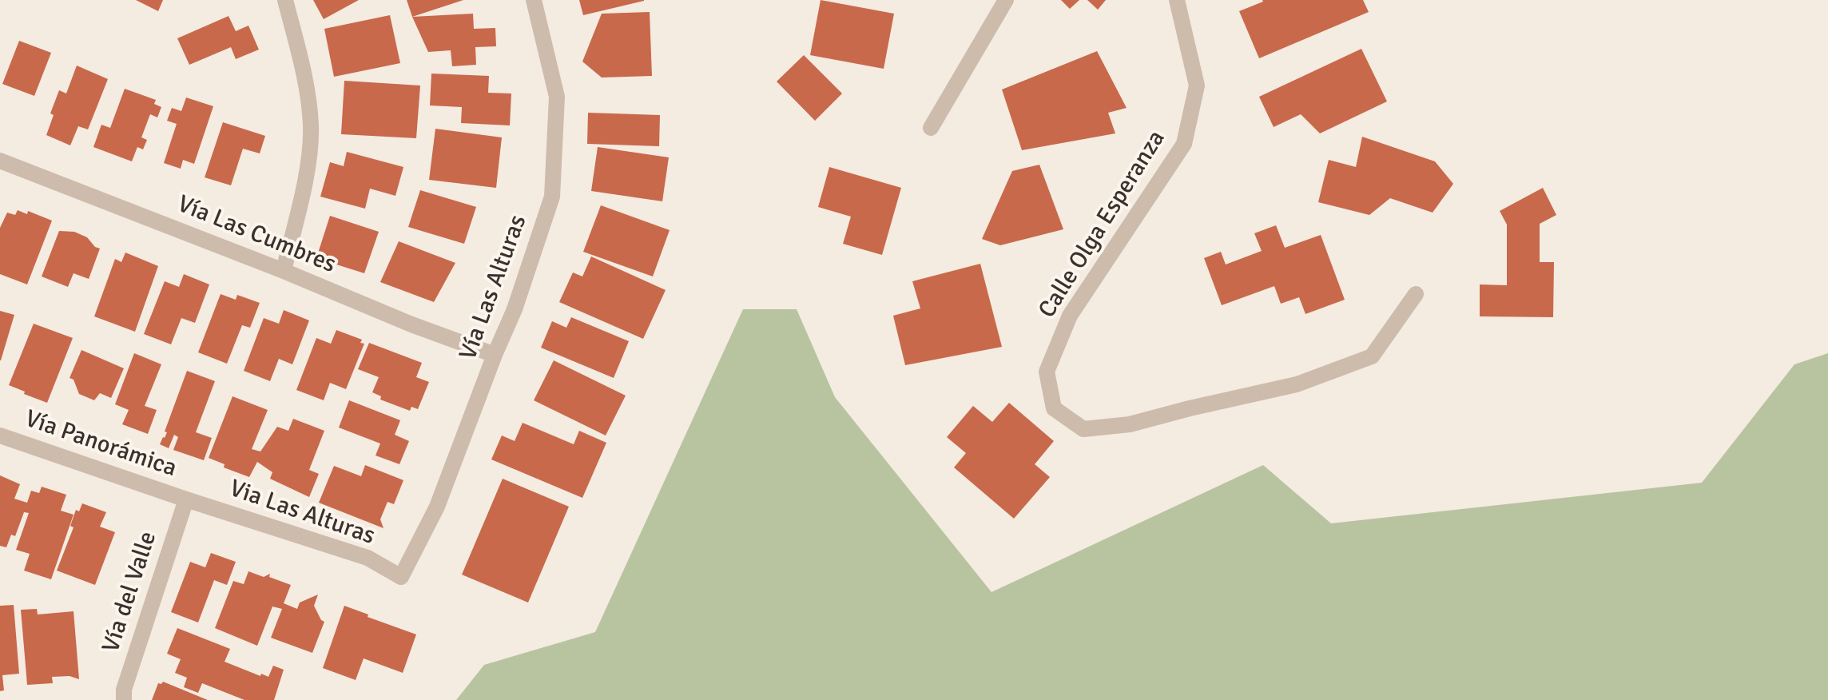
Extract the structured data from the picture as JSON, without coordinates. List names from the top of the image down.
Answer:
{
  "streets": {
    "street": [
      "Calle Olga Esperanza",
      "Vía Las Cumbres",
      "Vía Las Alturas",
      "Vía Panorámica",
      "Via Las Alturas",
      "Vía del Valle"
    ]
  },
  "crossings": [
    ["Vía Las Cumbres", "Vía Las Alturas"],
    ["Vía Las Alturas", "Via Las Alturas"],
    ["Vía Panorámica", "Via Las Alturas"],
    ["Vía Panorámica", "Vía del Valle"],
    ["Via Las Alturas", "Vía del Valle"]
  ]
}
